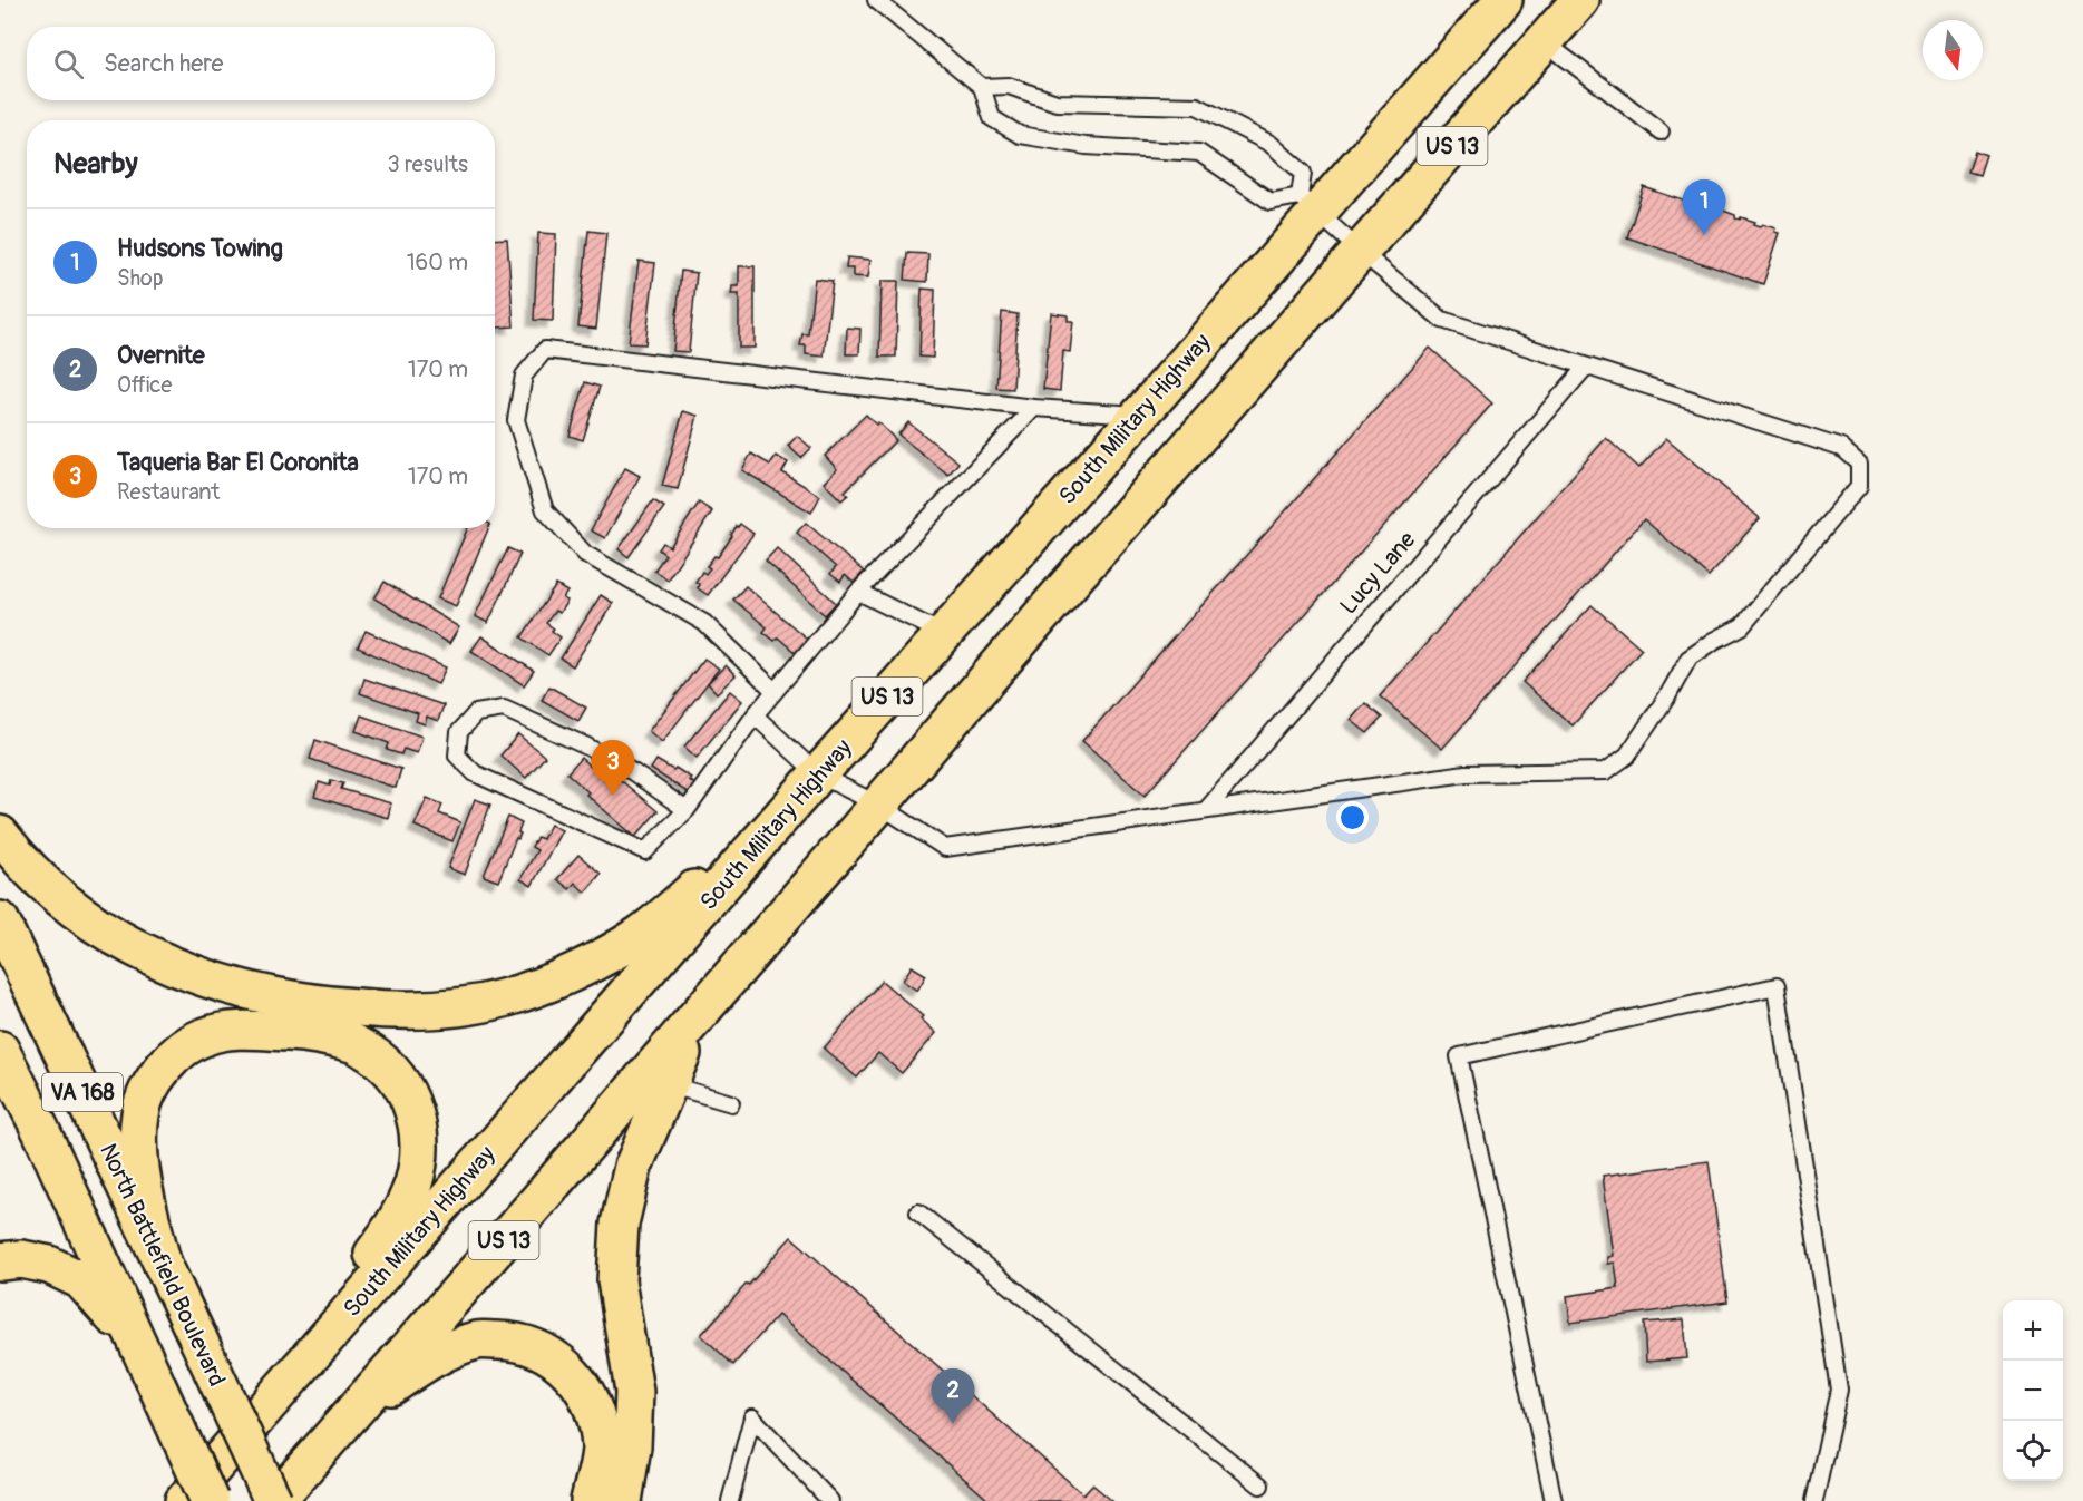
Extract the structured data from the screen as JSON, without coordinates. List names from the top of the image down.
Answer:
{
  "streets": {
    "main road": [
      "US 13",
      "South Military Highway",
      "VA 168",
      "North Battlefield Boulevard"
    ],
    "lane": ["Lucy Lane"]
  },
  "crossings": [
    ["US 13", "North Battlefield Boulevard"]
  ],
  "north": "bottom",
  "page": {
    "search": "Search here",
    "heading": ["Nearby", "3 results"],
    "pins": ["1", "3", "2"],
    "list": [
      {
        "mark": "1",
        "name": "Hudsons Towing",
        "note": "Shop",
        "value": "160 m"
      },
      {
        "mark": "2",
        "name": "Overnite",
        "note": "Office",
        "value": "170 m"
      },
      {
        "mark": "3",
        "name": "Taqueria Bar El Coronita",
        "note": "Restaurant",
        "value": "170 m"
      }
    ],
    "map_buttons": ["+", "−"]
  }
}
